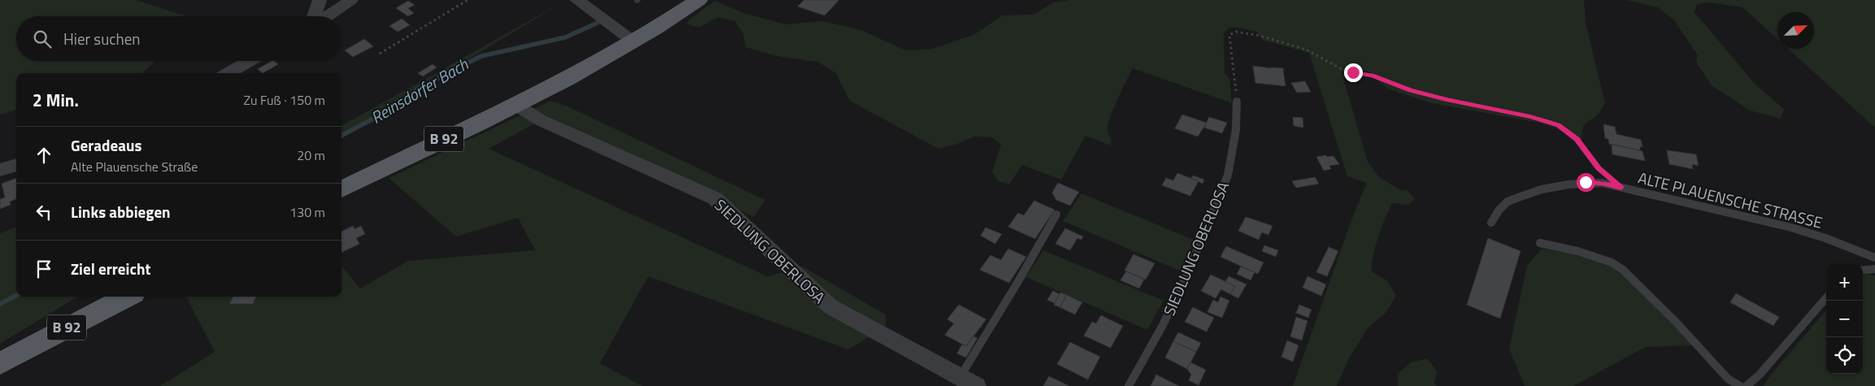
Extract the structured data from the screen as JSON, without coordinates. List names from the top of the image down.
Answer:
{
  "streets": {
    "main road": ["B 92"],
    "street": ["SIEDLUNG OBERLOSA"],
    "lane": ["ALTE PLAUENSCHE STRASSE"]
  },
  "crossings": [
    ["B 92", "SIEDLUNG OBERLOSA"]
  ],
  "water": ["Reinsdorfer Bach"],
  "north": "top right",
  "page": {
    "search": "Hier suchen",
    "heading": ["2 Min.", "Zu Fuß · 150 m"],
    "list": [
      ["Geradeaus", "Alte Plauensche Straße", "20 m"],
      ["Links abbiegen", "130 m"],
      "Ziel erreicht"
    ],
    "map_buttons": ["+", "−"]
  }
}
